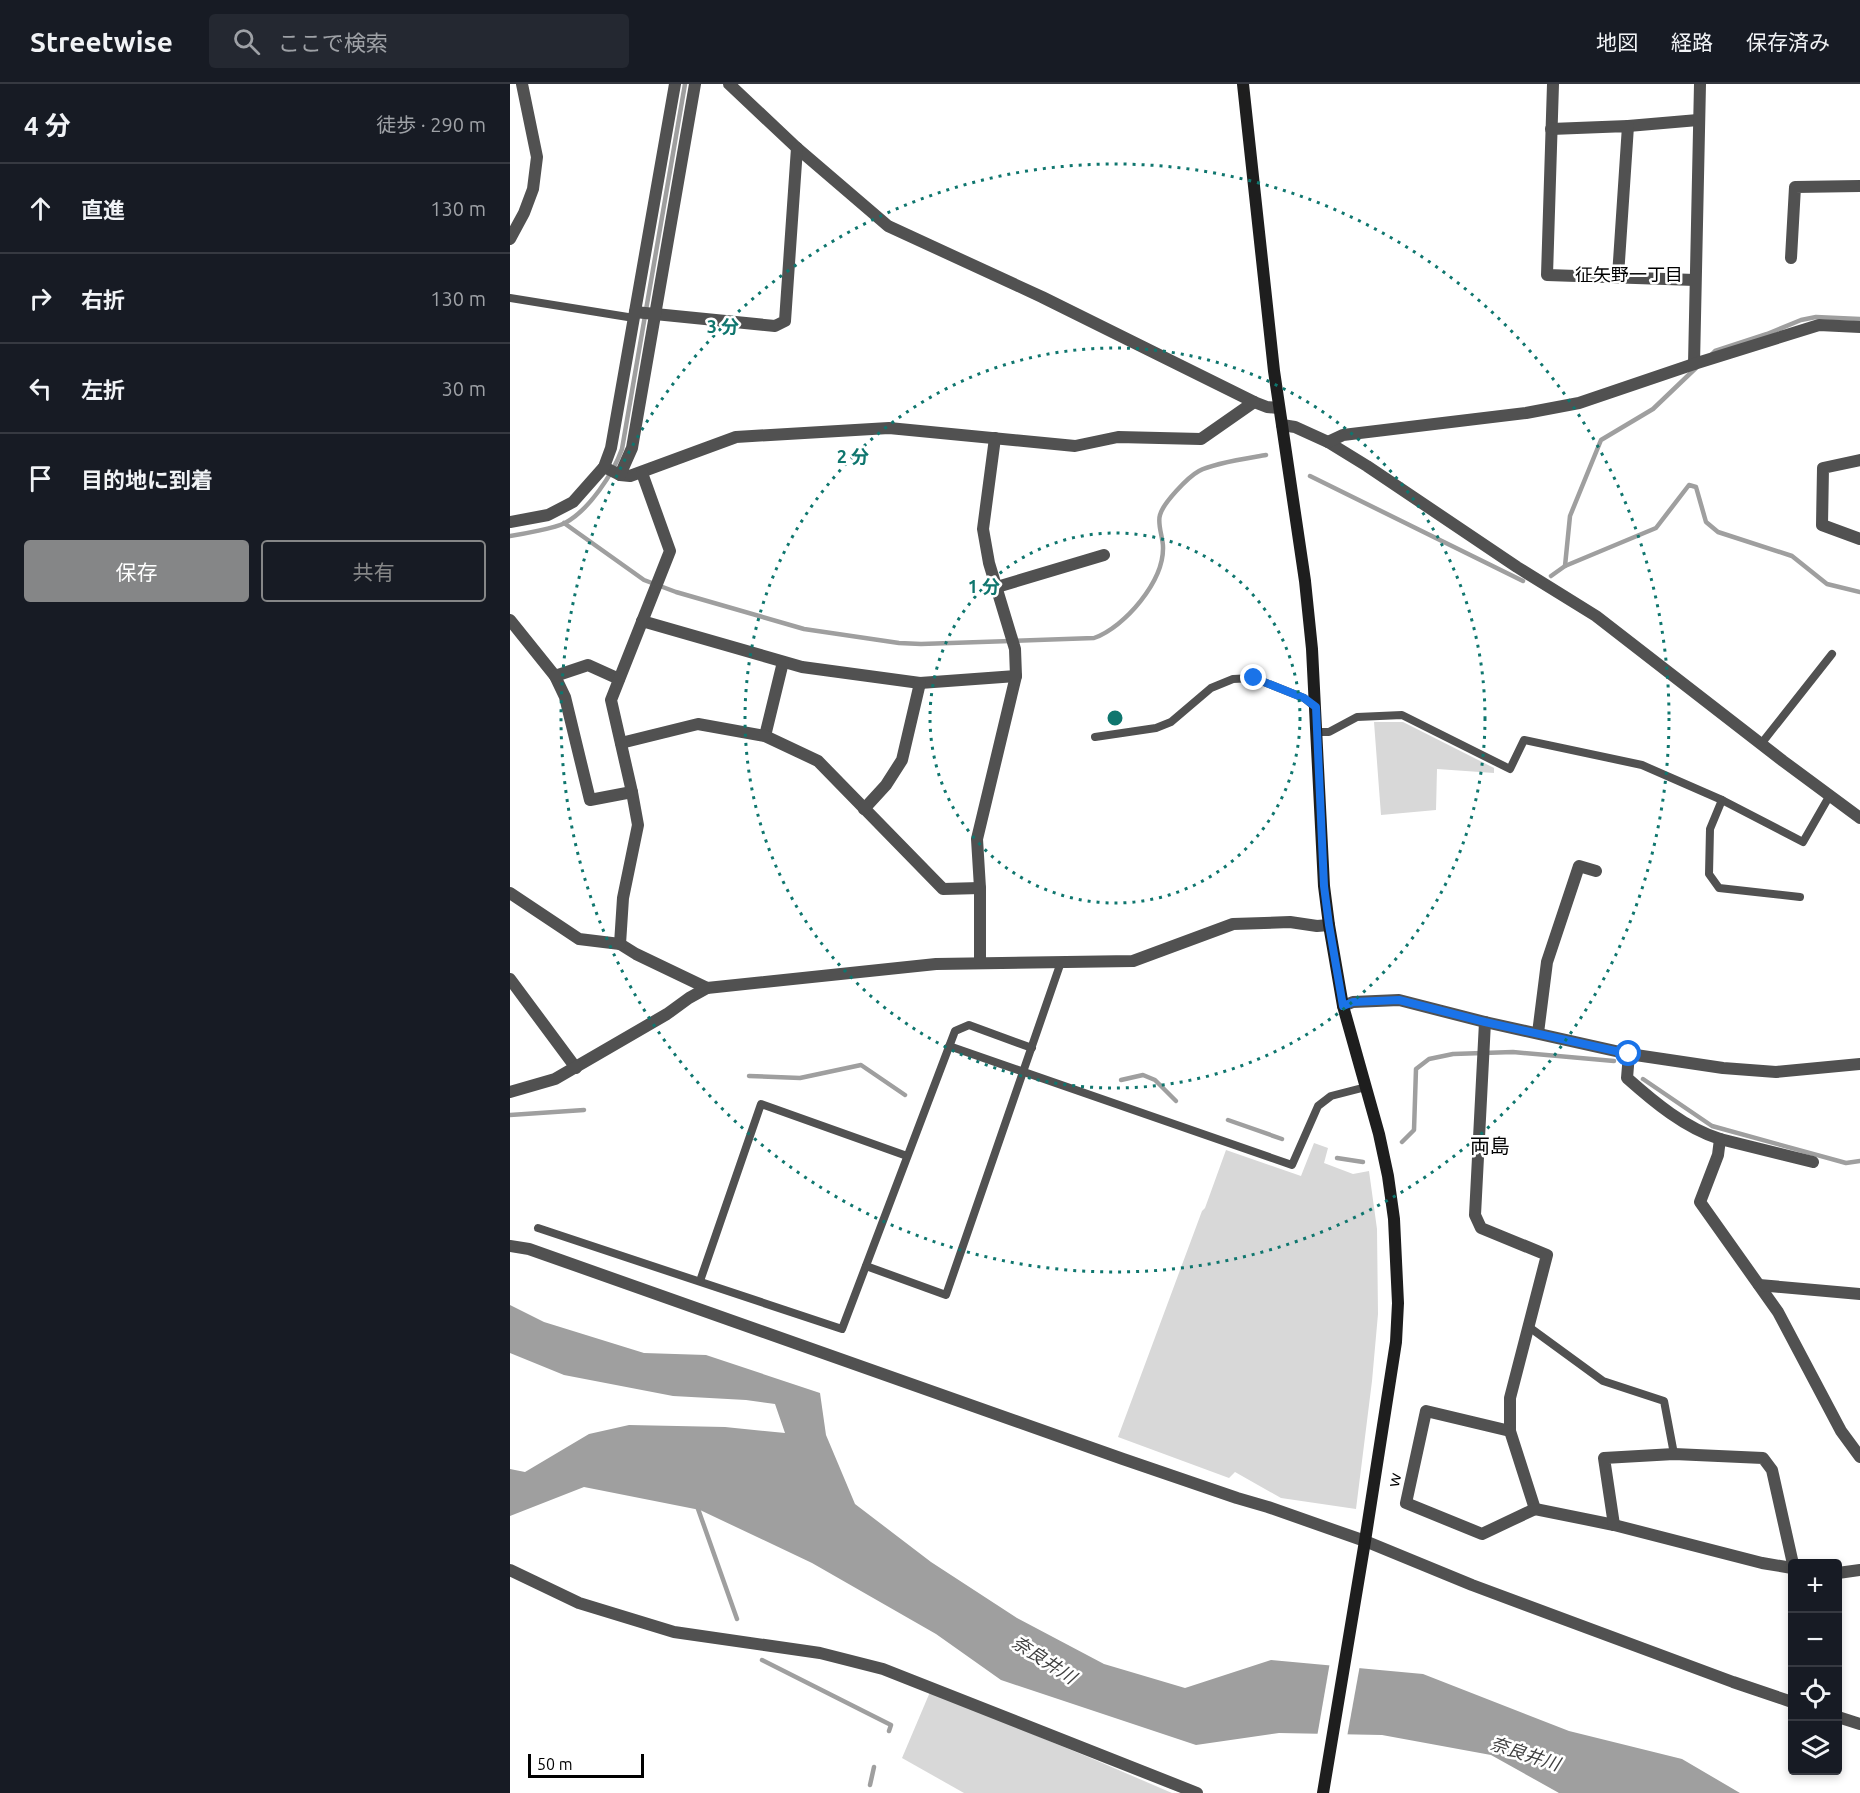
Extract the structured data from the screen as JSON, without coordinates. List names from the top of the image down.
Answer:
{
  "streets": {
    "street": ["ｗ"]
  },
  "districts": ["征矢野一丁目", "両島"],
  "water": ["奈良井川"],
  "scale_bar": "50 m",
  "page": {
    "header": "Streetwise",
    "search": "ここで検索",
    "nav": ["地図", "経路", "保存済み"],
    "heading": ["4 分", "徒歩 · 290 m"],
    "list": [
      ["直進", "130 m"],
      ["右折", "130 m"],
      ["左折", "30 m"],
      "目的地に到着"
    ],
    "buttons": ["保存", "共有"],
    "map_buttons": ["+", "−"],
    "scale": "50 m"
  },
  "rings": ["3 分", "2 分", "1 分"]
}
